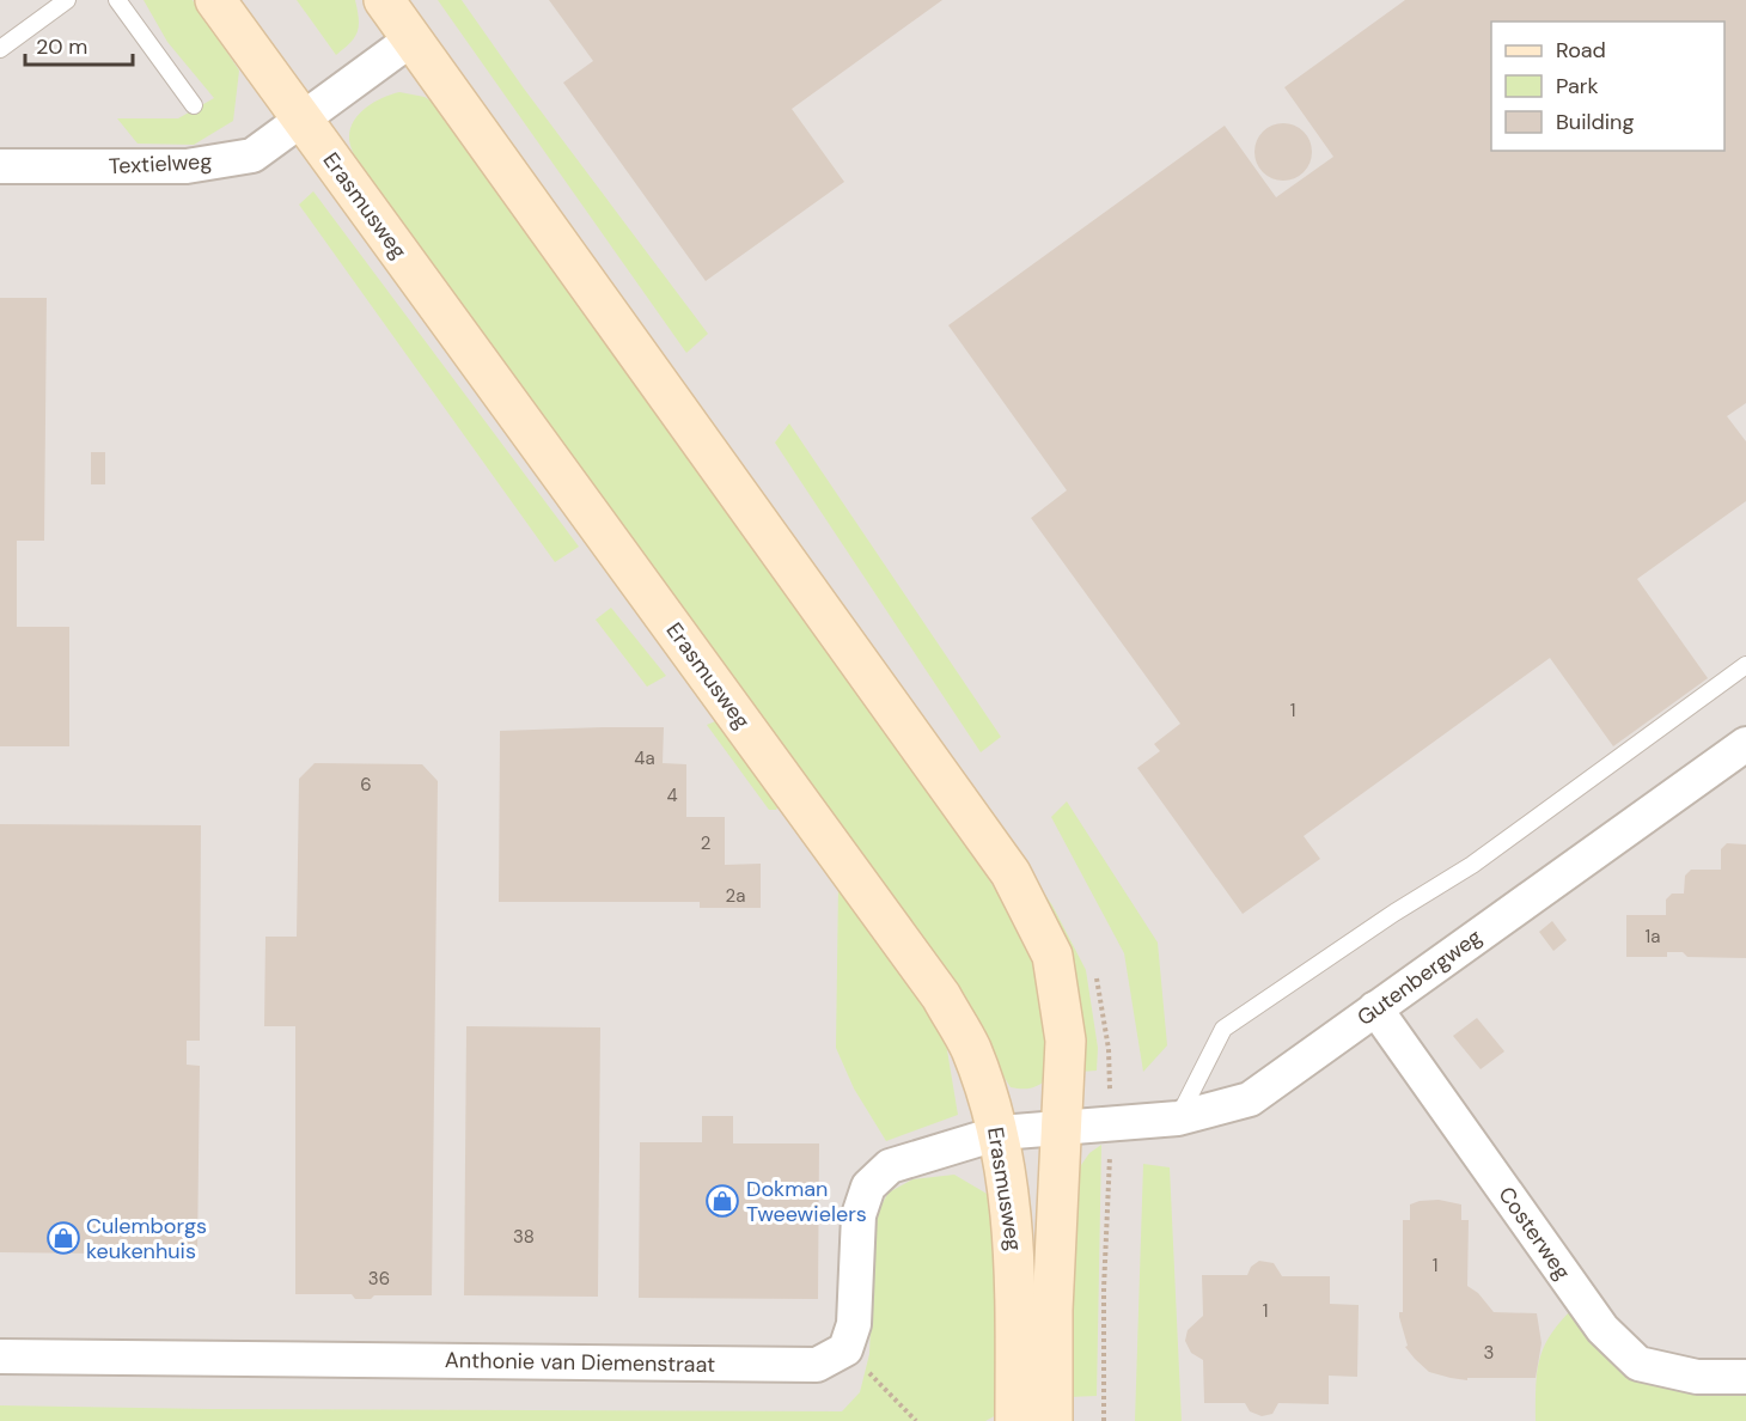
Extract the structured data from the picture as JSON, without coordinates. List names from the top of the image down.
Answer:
{
  "streets": {
    "street": [
      "Textielweg",
      "Erasmusweg",
      "Gutenbergweg",
      "Costerweg",
      "Anthonie van Diemenstraat"
    ]
  },
  "crossings": [
    ["Textielweg", "Erasmusweg"],
    ["Erasmusweg", "Gutenbergweg"],
    ["Gutenbergweg", "Costerweg"]
  ],
  "places": {
    "shop": ["Dokman Tweewielers", "Culemborgs keukenhuis"]
  },
  "house_numbers": [
    "1",
    "4a",
    "6",
    "4",
    "2",
    "2a",
    "1a",
    "38",
    "1",
    "36",
    "1",
    "3"
  ],
  "legend": ["Road", "Park", "Building"],
  "scale_bar": "20 m"
}
